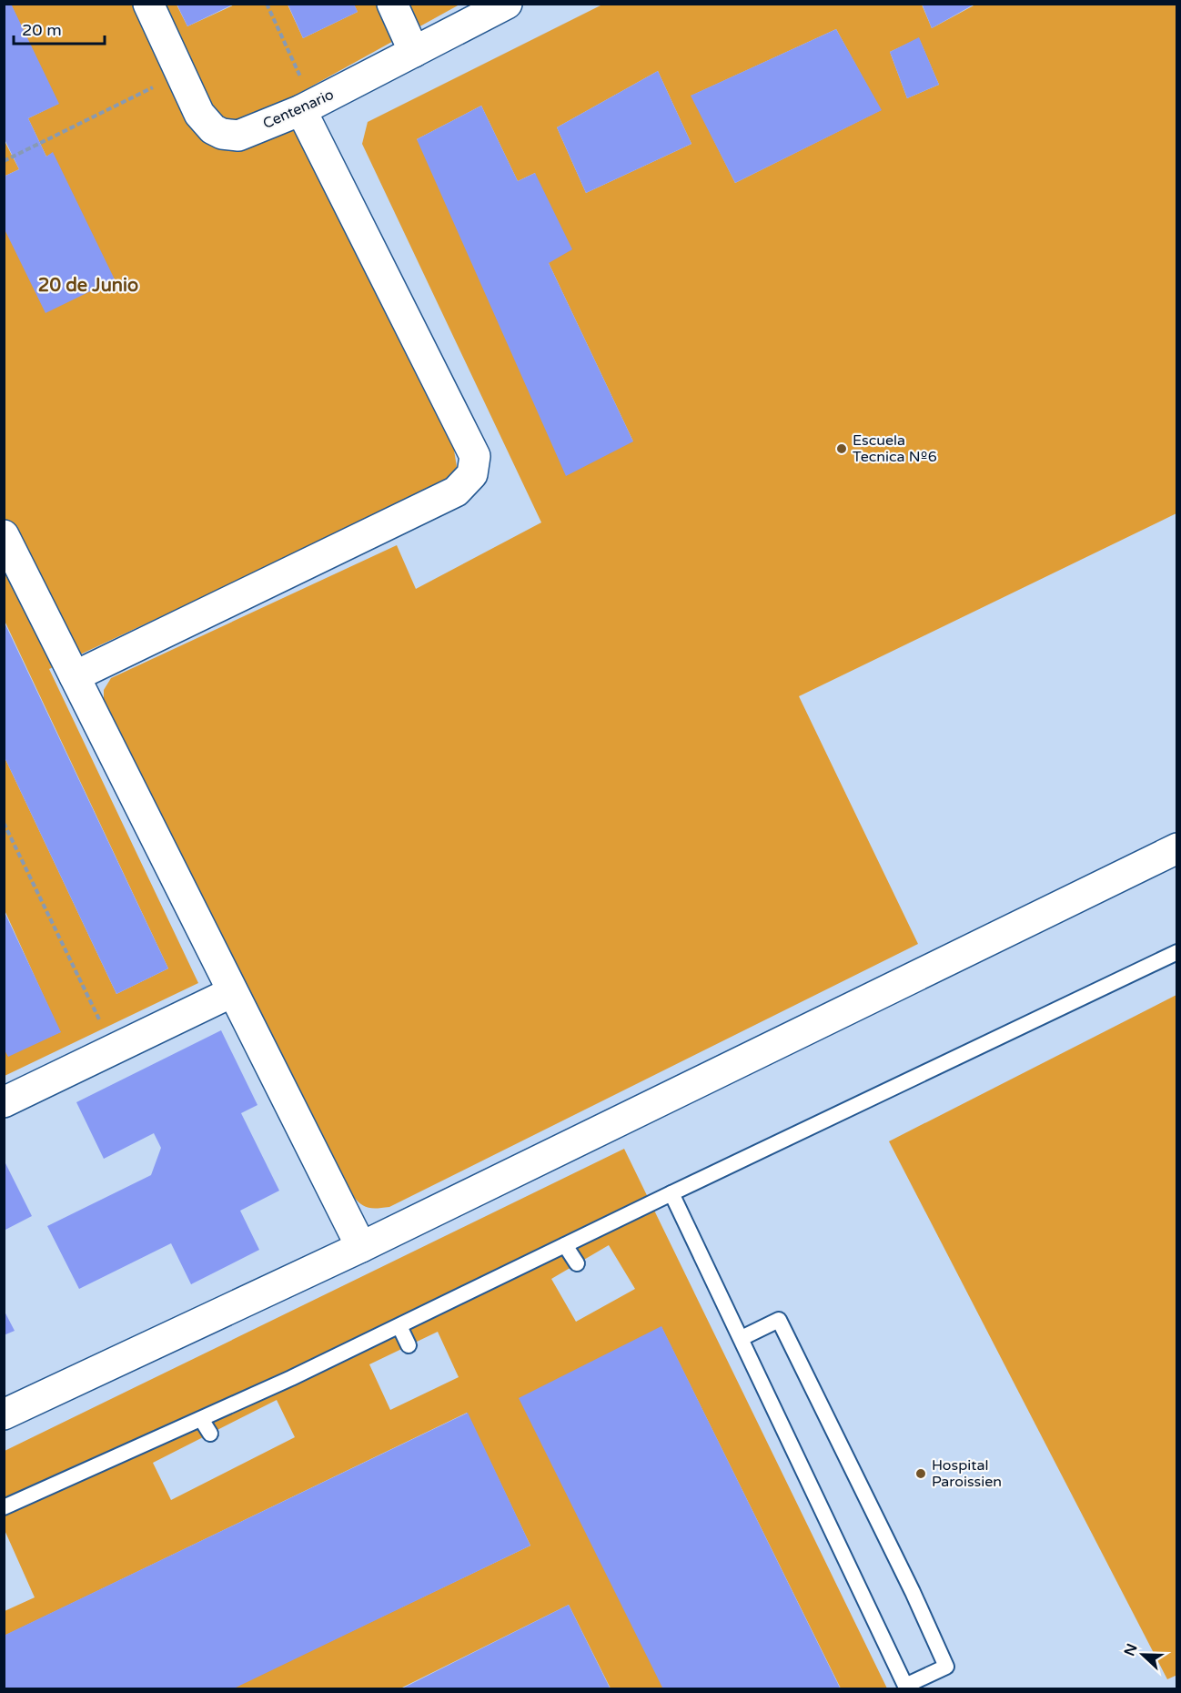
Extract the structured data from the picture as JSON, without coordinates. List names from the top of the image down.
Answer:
{
  "streets": {
    "street": ["Centenario"]
  },
  "districts": ["20 de Junio"],
  "places": ["Escuela Tecnica Nº6", "Hospital Paroissien"],
  "scale_bar": "20 m",
  "north": "left"
}
